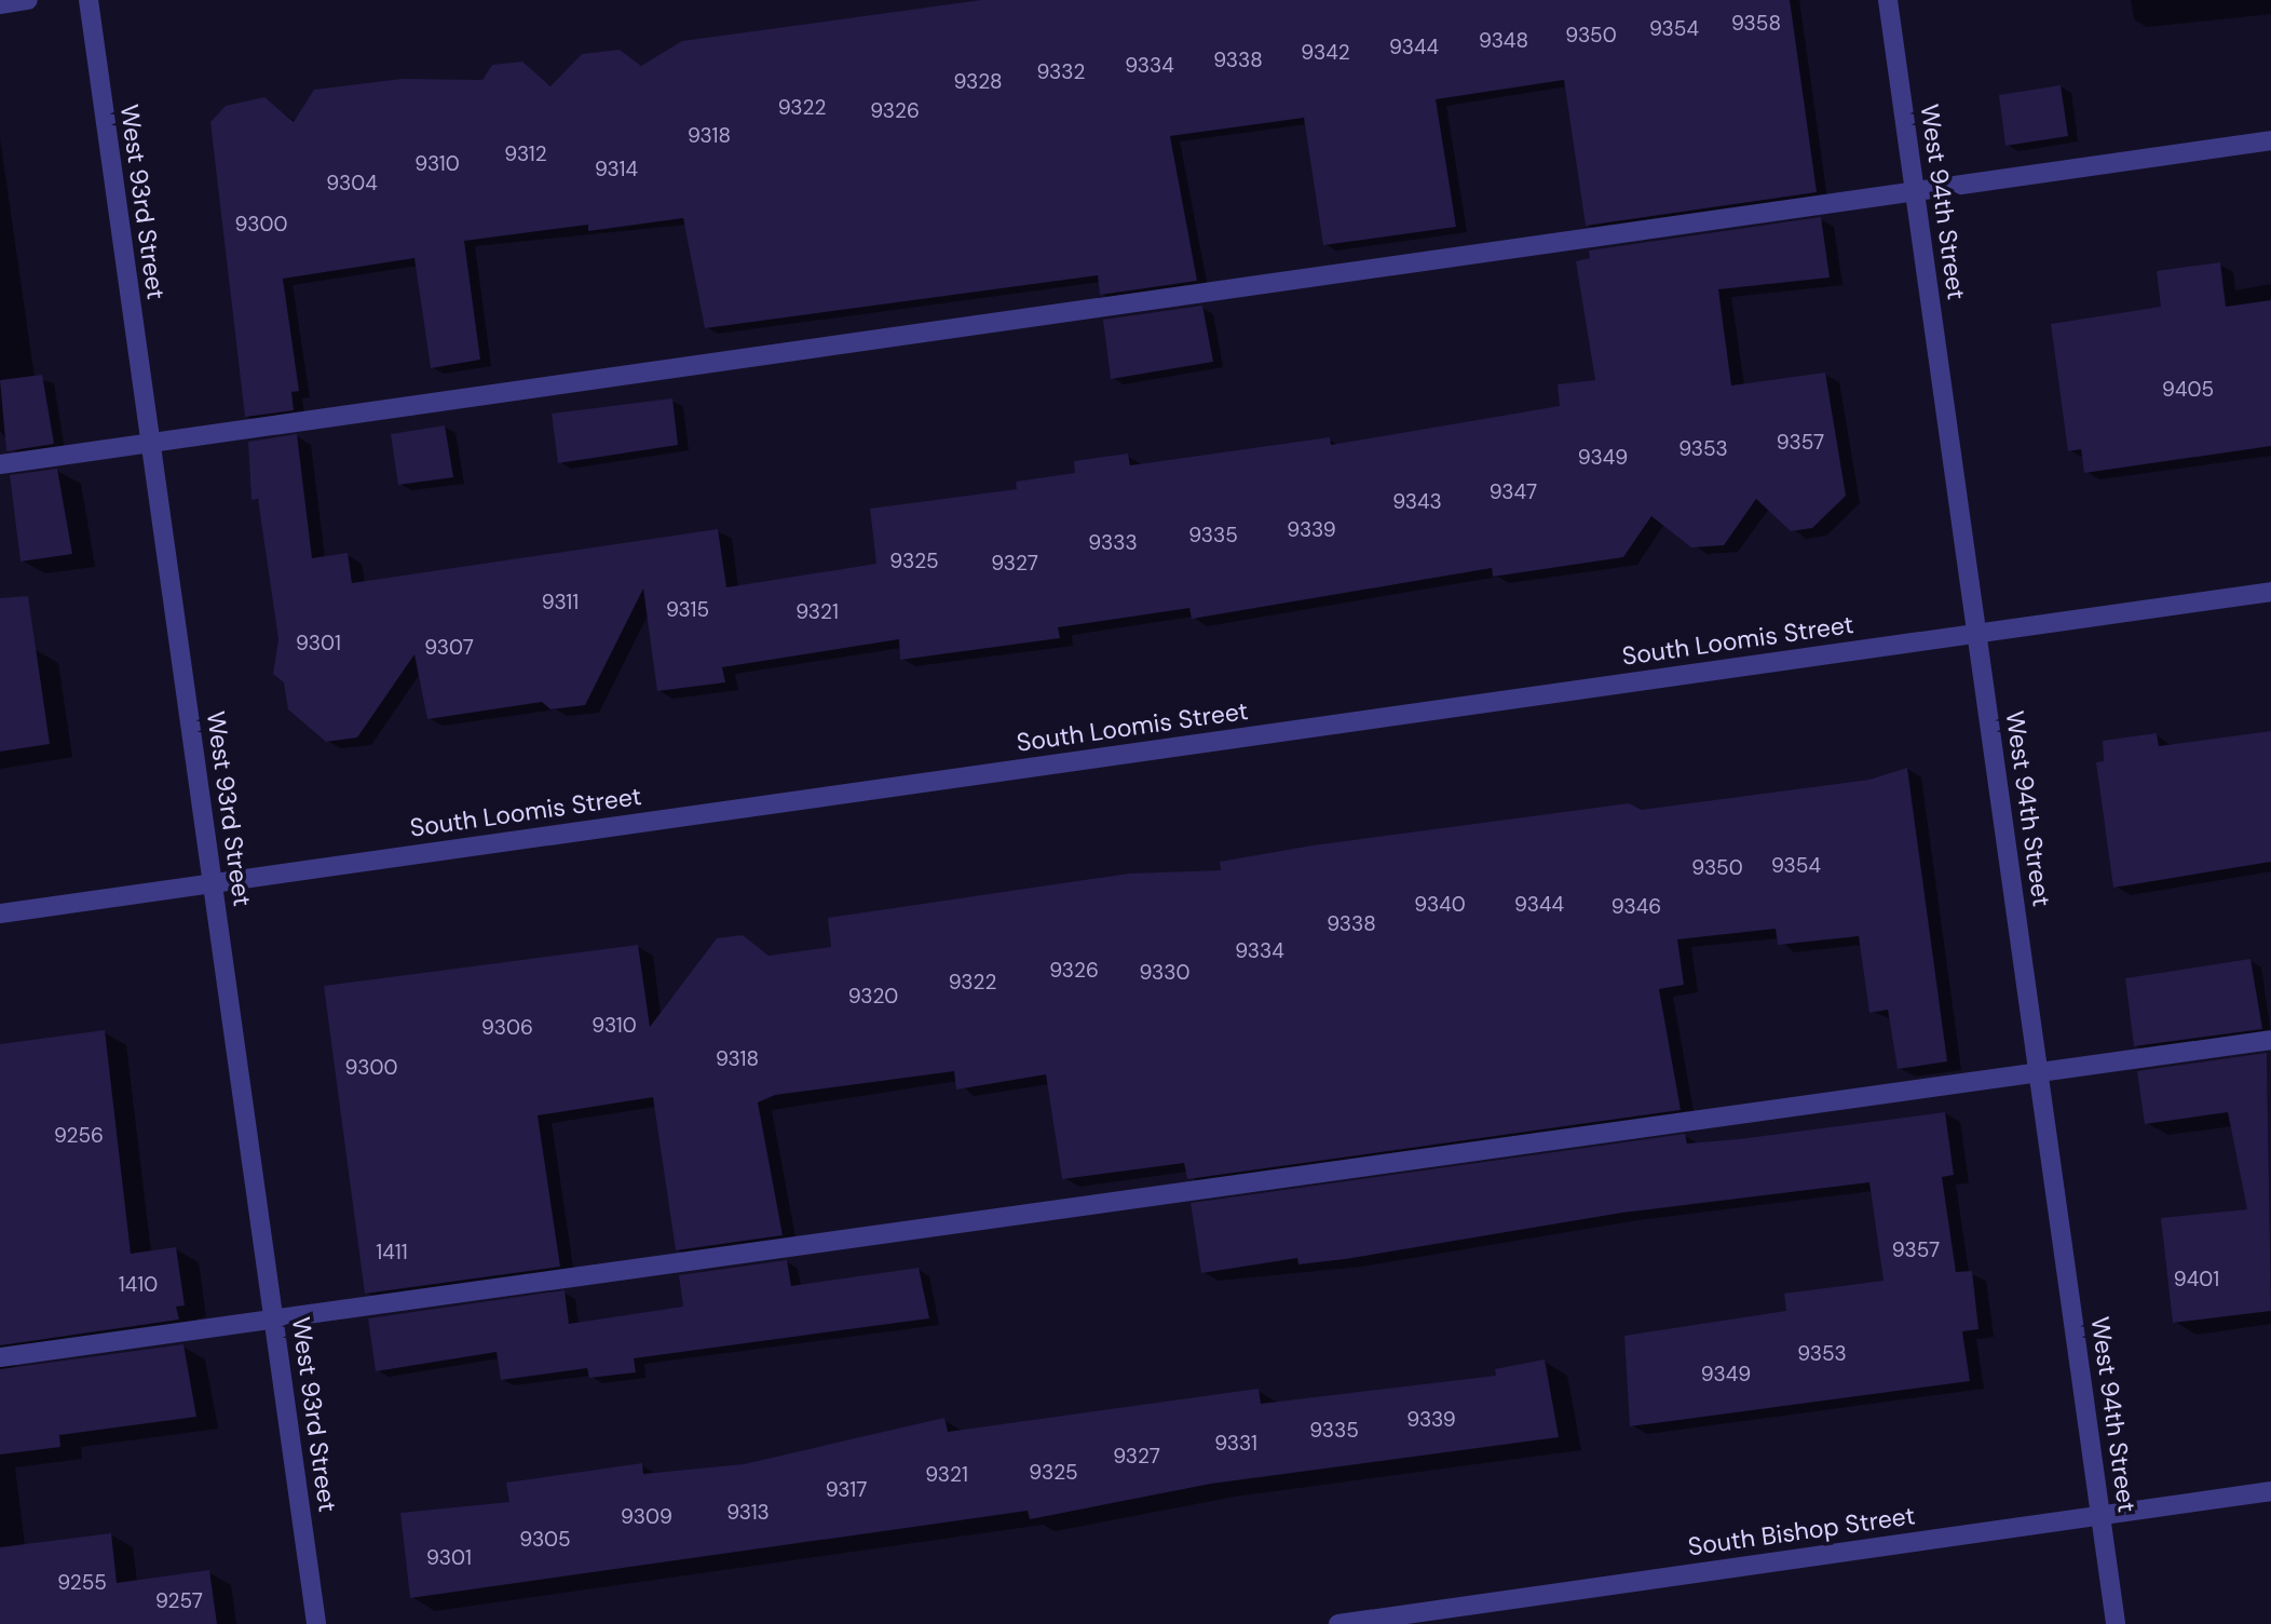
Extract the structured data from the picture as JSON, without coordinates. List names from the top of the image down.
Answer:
{
  "streets": {
    "street": [
      "West 93rd Street",
      "West 94th Street",
      "South Loomis Street",
      "South Bishop Street"
    ]
  },
  "crossings": [
    ["West 93rd Street", "South Loomis Street"],
    ["West 94th Street", "South Loomis Street"],
    ["West 94th Street", "South Bishop Street"]
  ],
  "house_numbers": [
    "9358",
    "9354",
    "9350",
    "9348",
    "9344",
    "9342",
    "9338",
    "9334",
    "9332",
    "9328",
    "9322",
    "9326",
    "9318",
    "9312",
    "9310",
    "9314",
    "9304",
    "9300",
    "9405",
    "9357",
    "9353",
    "9349",
    "9347",
    "9343",
    "9339",
    "9335",
    "9333",
    "9325",
    "9327",
    "9311",
    "9315",
    "9321",
    "9301",
    "9307",
    "9354",
    "9350",
    "9340",
    "9344",
    "9346",
    "9338",
    "9334",
    "9326",
    "9330",
    "9322",
    "9320",
    "9310",
    "9306",
    "9318",
    "9300",
    "9256",
    "9357",
    "1411",
    "9401",
    "1410",
    "9353",
    "9349",
    "9339",
    "9335",
    "9331",
    "9327",
    "9325",
    "9321",
    "9317",
    "9313",
    "9309",
    "9305",
    "9301",
    "9255",
    "9257"
  ]
}
